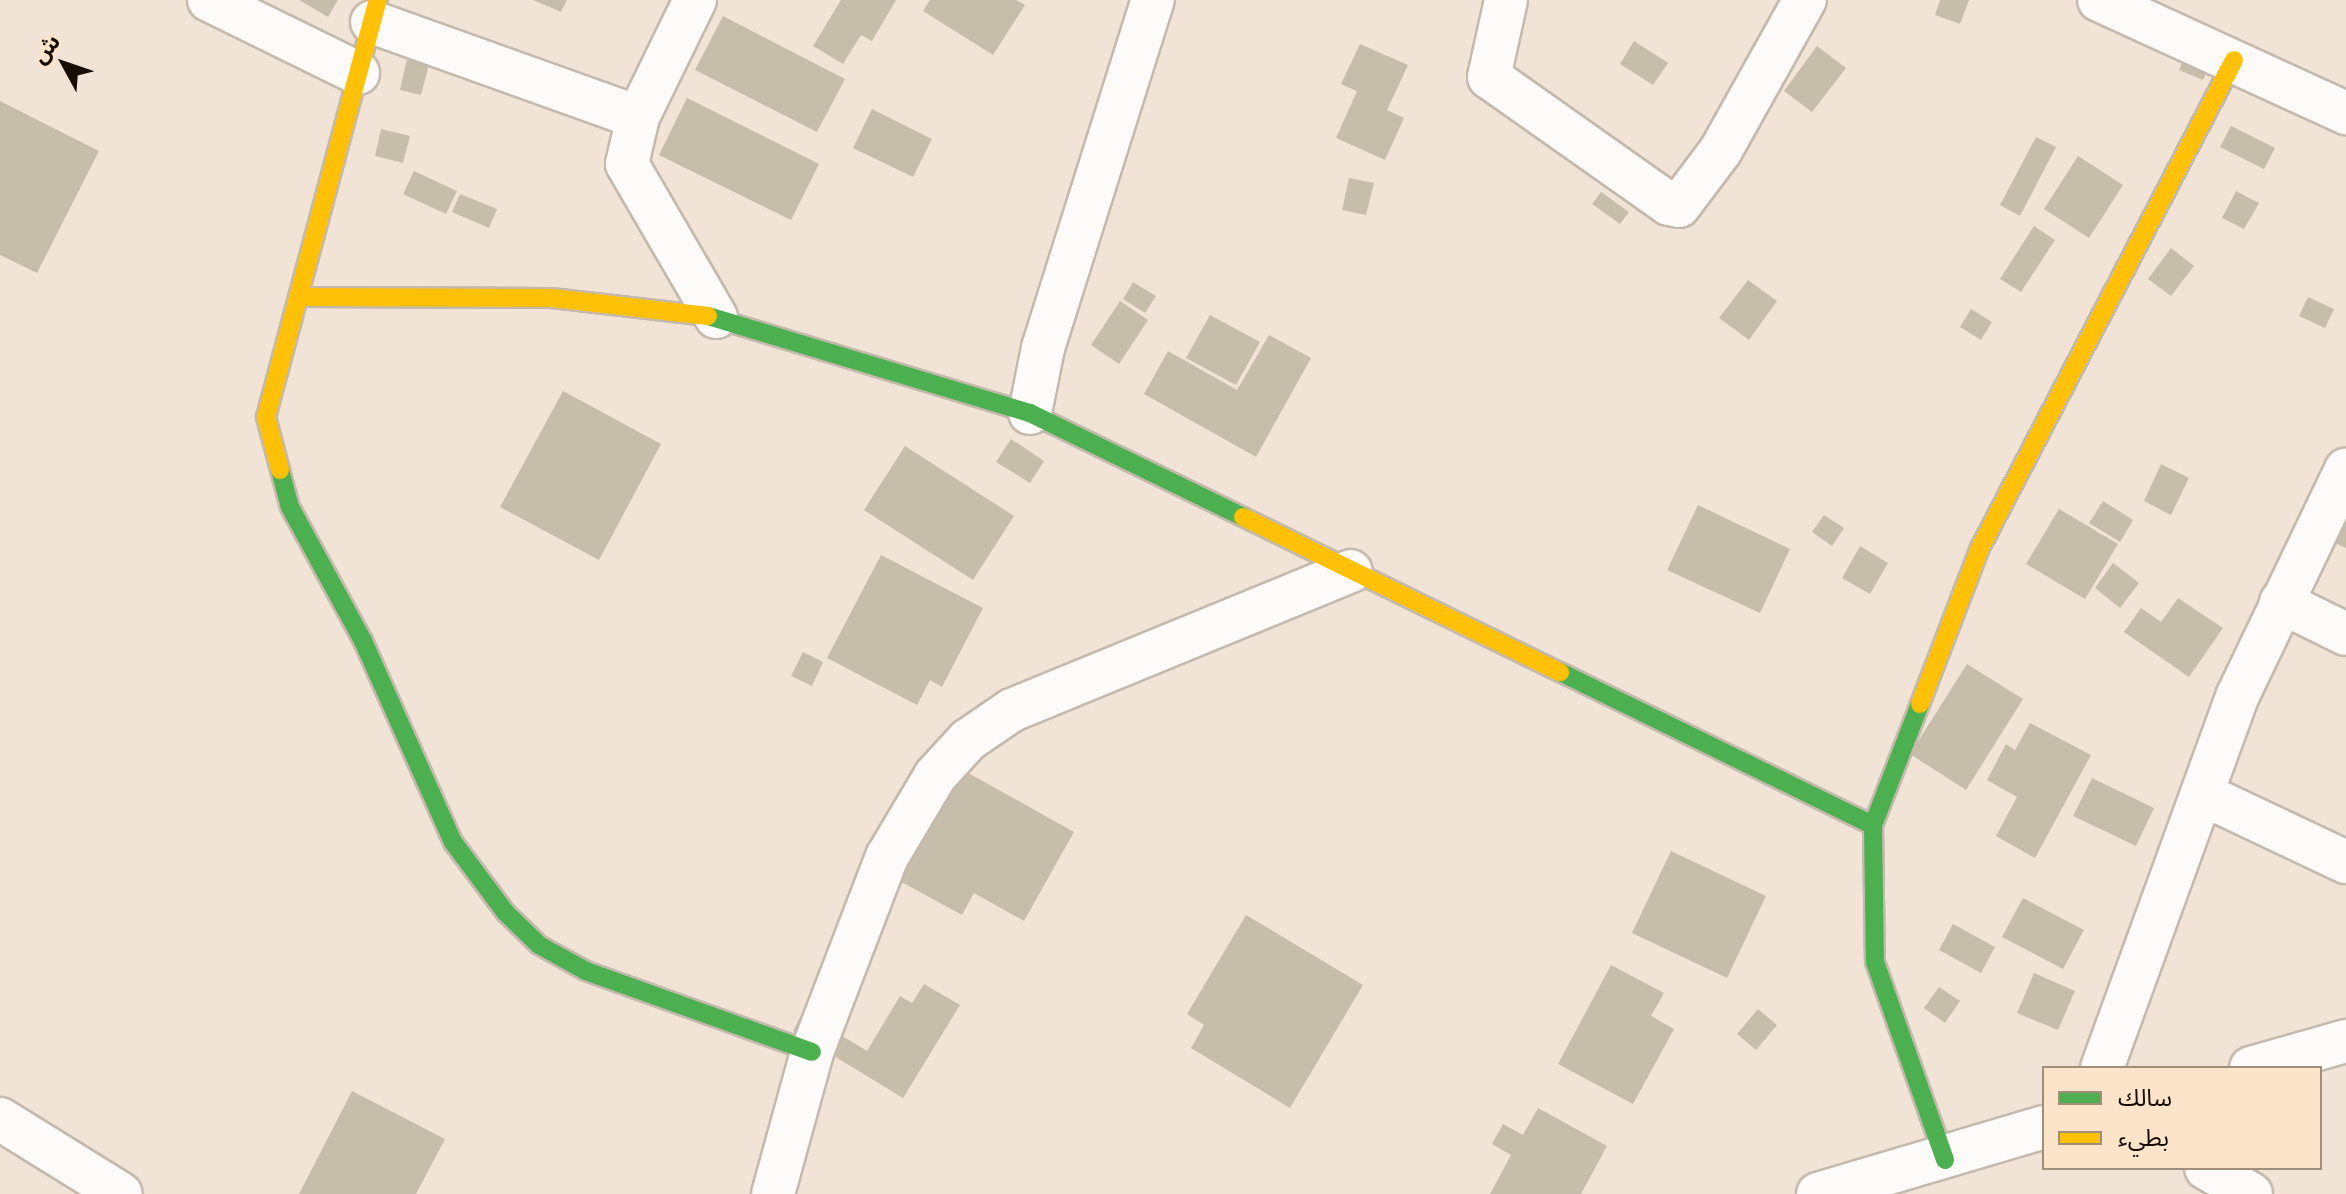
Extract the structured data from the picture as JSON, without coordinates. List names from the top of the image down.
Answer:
{
  "legend": ["سالك", "بطيء"],
  "north": "top left"
}
